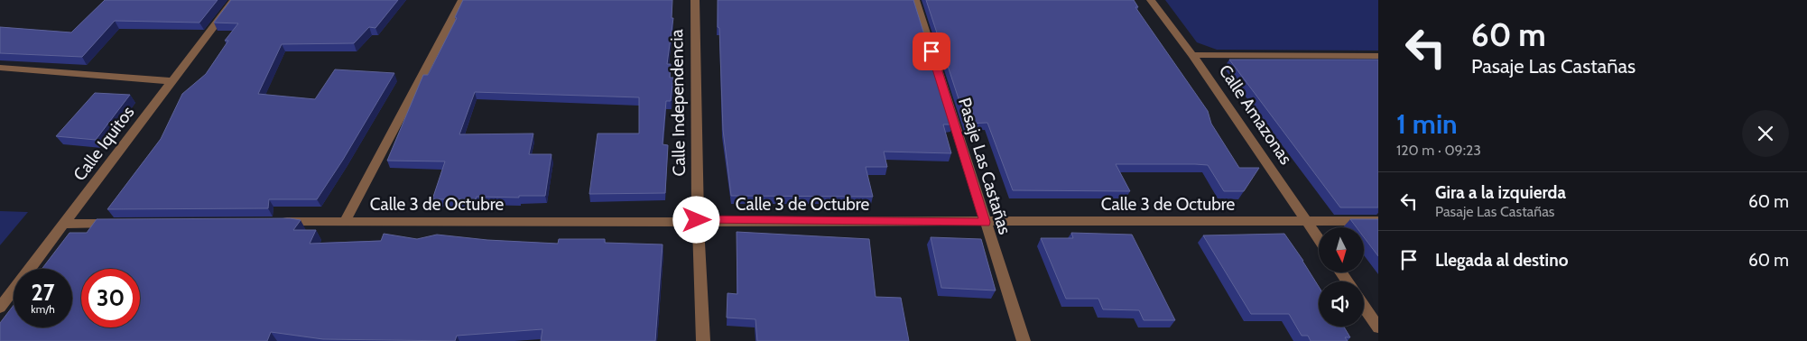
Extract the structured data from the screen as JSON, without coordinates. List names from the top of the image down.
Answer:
{
  "streets": {
    "street": [
      "Calle Independencia",
      "Calle Amazonas",
      "Calle Iquitos",
      "Pasaje Las Castañas",
      "Calle 3 de Octubre"
    ]
  },
  "crossings": [
    ["Calle Independencia", "Calle 3 de Octubre"],
    ["Calle Amazonas", "Calle 3 de Octubre"],
    ["Pasaje Las Castañas", "Calle 3 de Octubre"]
  ],
  "north": "bottom",
  "page": {
    "turn": ["60 m", "Pasaje Las Castañas"],
    "heading": ["1 min", "120 m · 09:23"],
    "list": [
      {
        "name": "Gira a la izquierda",
        "note": "Pasaje Las Castañas",
        "value": "60 m"
      },
      {
        "name": "Llegada al destino",
        "value": "60 m"
      }
    ],
    "speed": "27 km/h",
    "limit": "30"
  }
}
